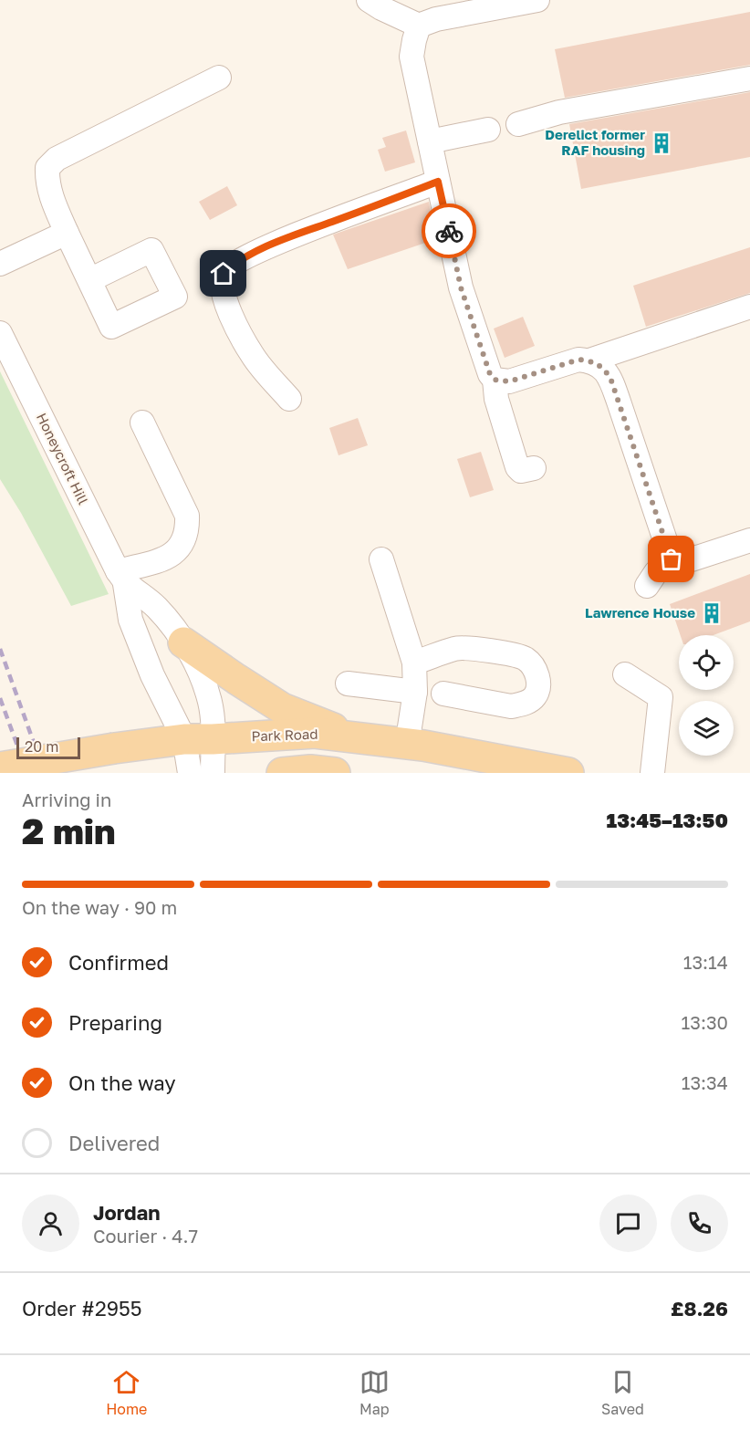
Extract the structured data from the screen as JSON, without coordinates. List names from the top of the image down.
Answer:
{
  "streets": {
    "main road": ["Park Road"],
    "street": ["Honeycroft Hill"]
  },
  "crossings": [
    ["Honeycroft Hill", "Park Road"]
  ],
  "places": {
    "building": ["Derelict former RAF housing", "Lawrence House"]
  },
  "scale_bar": "20 m",
  "page": {
    "scale": "20 m",
    "heading": ["2 min", "Arriving in", "13:45–13:50"],
    "panel": [
      "Jordan",
      "Courier · 4.7",
      "Order #2955",
      "£8.26"
    ],
    "bar": "On the way · 90 m",
    "list": [
      ["Confirmed", "13:14"],
      ["Preparing", "13:30"],
      ["On the way", "13:34"],
      "Delivered"
    ],
    "tabs": ["Home", "Map", "Saved"]
  }
}
